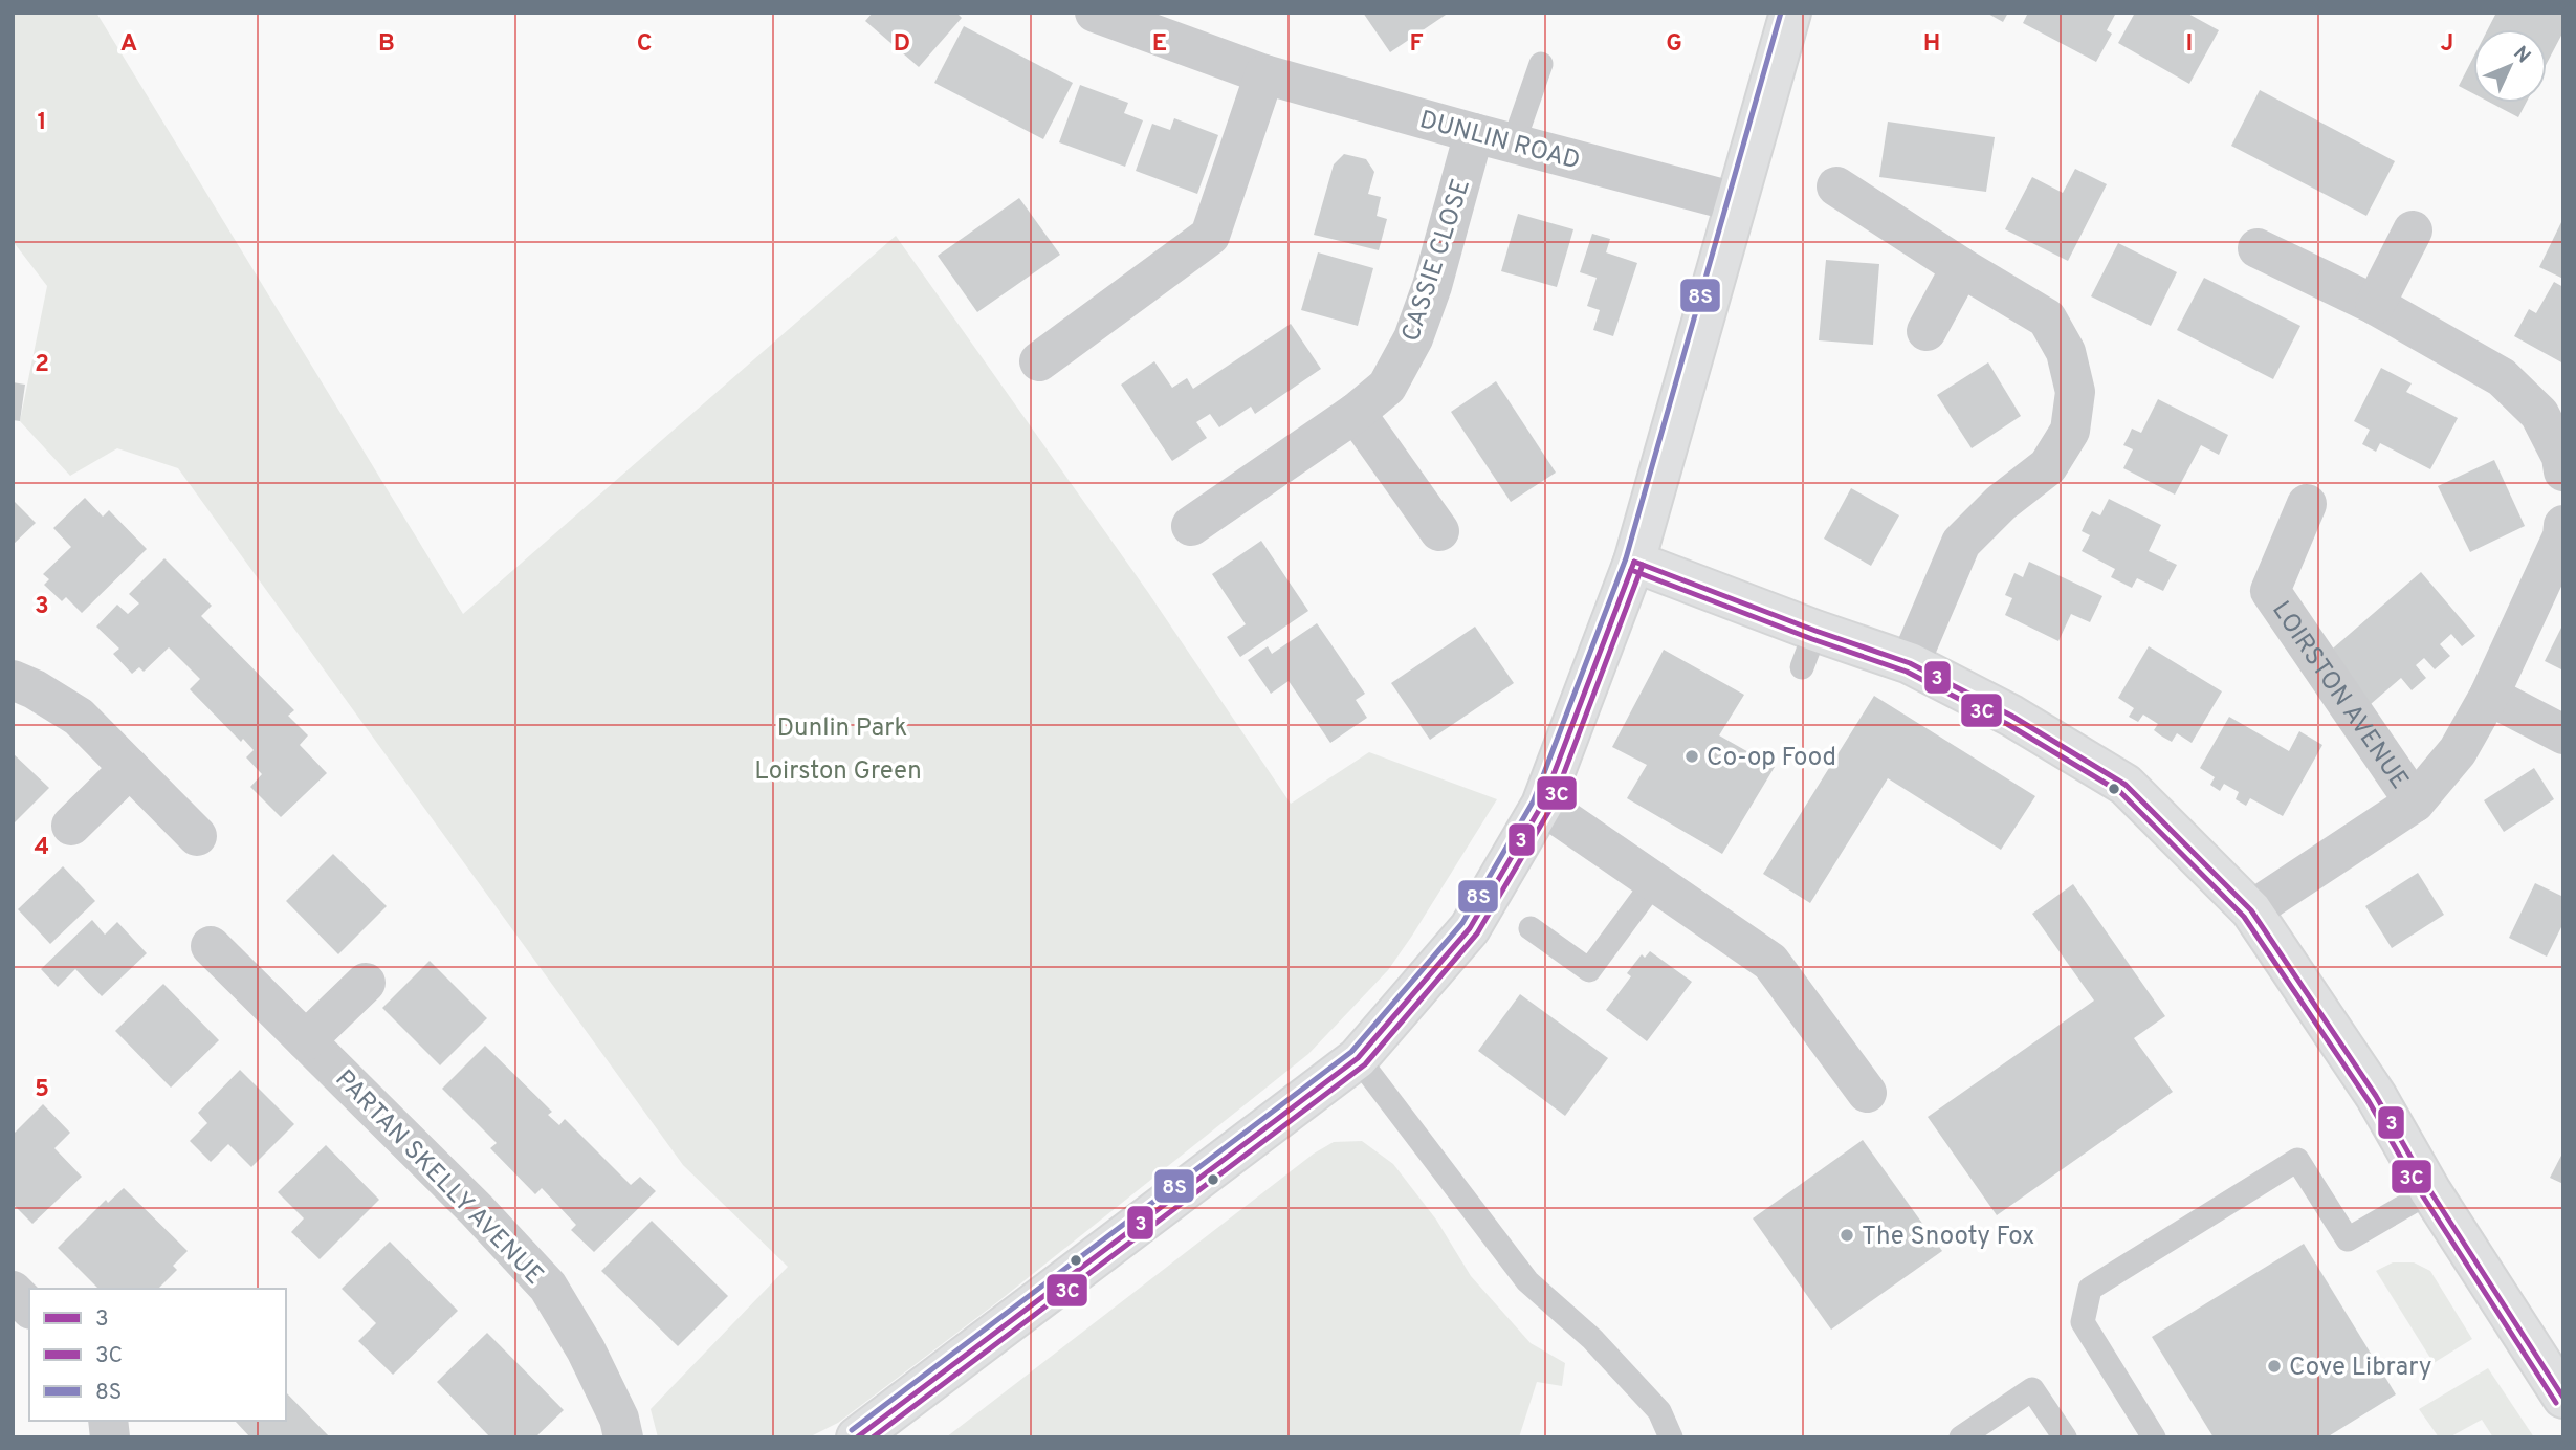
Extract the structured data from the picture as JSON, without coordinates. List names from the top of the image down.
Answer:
{
  "streets": {
    "street": [
      "DUNLIN ROAD",
      "CASSIE CLOSE",
      "LOIRSTON AVENUE",
      "PARTAN SKELLY AVENUE"
    ]
  },
  "crossings": [
    ["DUNLIN ROAD", "CASSIE CLOSE"]
  ],
  "parks": ["Dunlin Park", "Loirston Green"],
  "places": ["Co-op Food", "The Snooty Fox", "Cove Library"],
  "lines": ["transit line 8S", "transit line 3", "transit line 3C"],
  "legend": ["3", "3C", "8S"],
  "north": "top right",
  "grid": {
    "columns": [
      "A",
      "B",
      "C",
      "D",
      "E",
      "F",
      "G",
      "H",
      "I",
      "J"
    ],
    "rows": [
      "1",
      "2",
      "3",
      "4",
      "5"
    ]
  }
}
